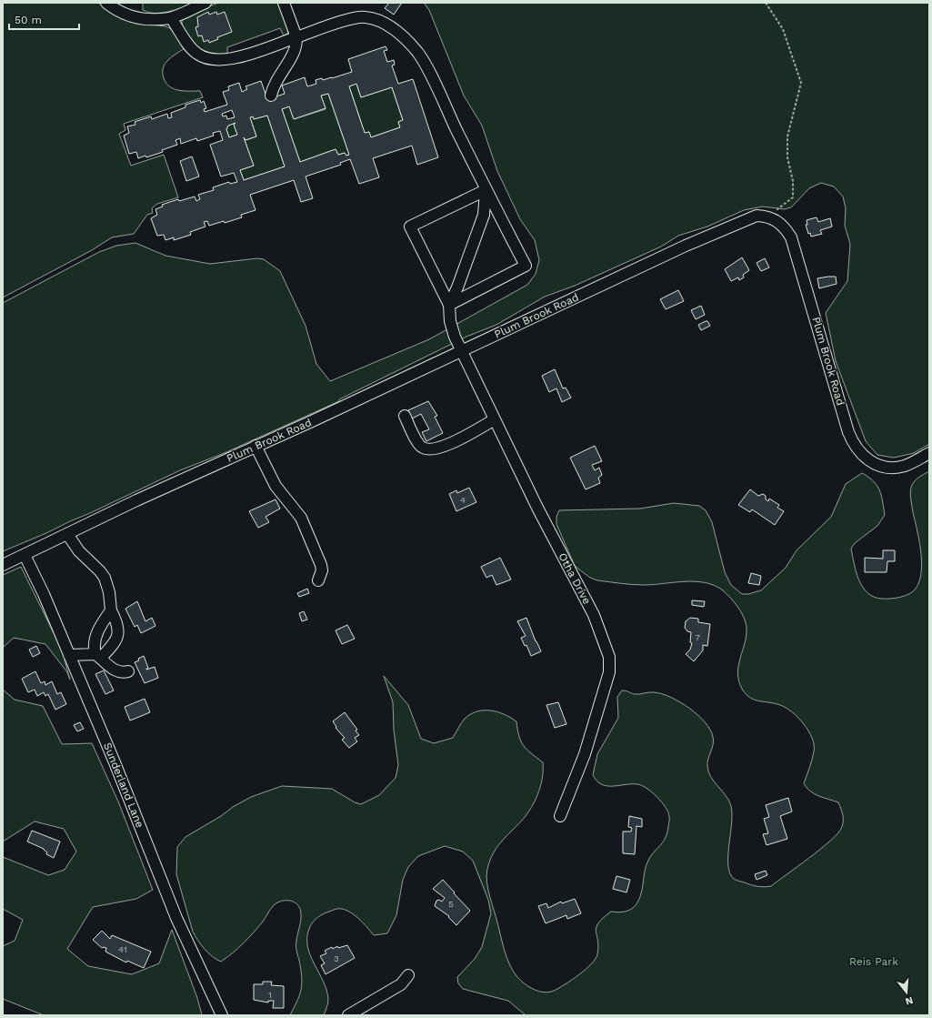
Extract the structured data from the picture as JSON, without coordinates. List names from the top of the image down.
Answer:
{
  "streets": {
    "street": ["Plum Brook Road", "Otha Drive", "Sunderland Lane"]
  },
  "crossings": [
    ["Plum Brook Road", "Otha Drive"],
    ["Plum Brook Road", "Sunderland Lane"]
  ],
  "parks": ["Reis Park"],
  "house_numbers": [
    "4",
    "7",
    "5",
    "41",
    "3",
    "1"
  ],
  "scale_bar": "50 m",
  "north": "bottom"
}
